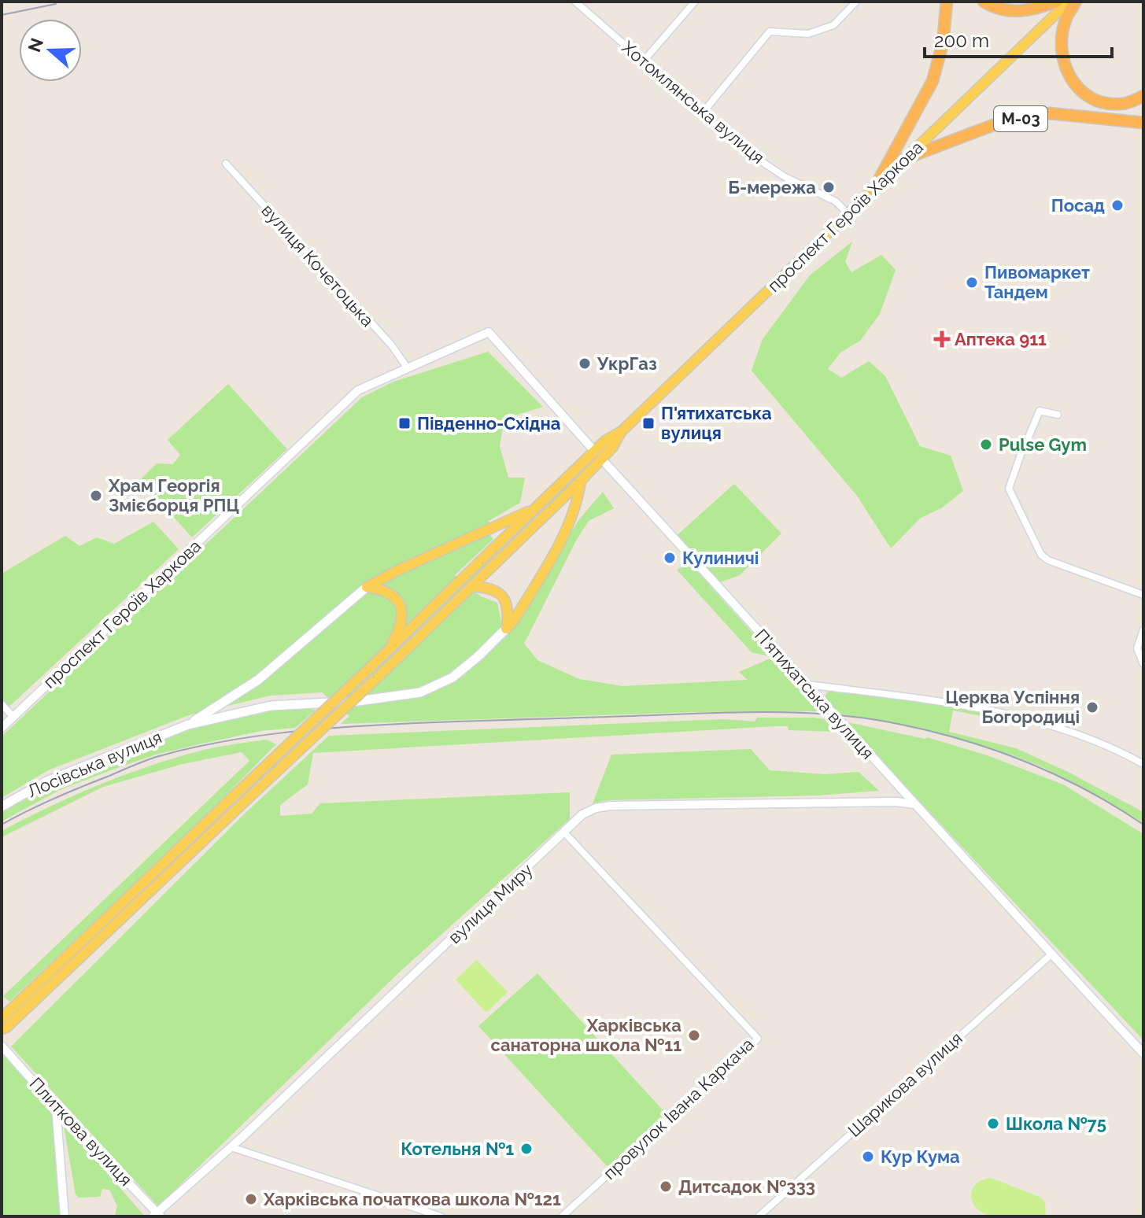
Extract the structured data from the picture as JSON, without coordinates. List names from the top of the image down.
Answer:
{
  "streets": {
    "highway": ["М-03"],
    "main road": ["проспект Героїв Харкова", "Лосівська вулиця"],
    "street": [
      "Хотомлянська вулиця",
      "вулиця Кочетоцька",
      "П’ятихатська вулиця",
      "вулиця Миру",
      "Шарикова вулиця",
      "провулок Івана Каркача",
      "Плиткова вулиця"
    ]
  },
  "crossings": [
    ["Хотомлянська вулиця", "проспект Героїв Харкова"],
    ["М-03", "проспект Героїв Харкова"],
    ["проспект Героїв Харкова", "вулиця Кочетоцька"],
    ["проспект Героїв Харкова", "П’ятихатська вулиця"],
    ["П’ятихатська вулиця", "вулиця Миру"],
    ["П’ятихатська вулиця", "Шарикова вулиця"],
    ["вулиця Миру", "провулок Івана Каркача"],
    ["вулиця Миру", "Плиткова вулиця"]
  ],
  "places": {
    "other": [
      "Б-мережа",
      "Посад",
      "Пивомаркет Тандем",
      "УкрГаз",
      "Pulse Gym",
      "Храм Георгія Змієборця РПЦ",
      "Кулиничі",
      "Церква Успіння Богородиці",
      "Харківська санаторна школа №11",
      "Школа №75",
      "Котельня №1",
      "Кур Кума",
      "Дитсадок №333",
      "Харківська початкова школа №121"
    ],
    "health": ["Аптека 911"],
    "transit": ["Південно-Східна", "П'ятихатська вулиця"]
  },
  "scale_bar": "200 m",
  "north": "left"
}
